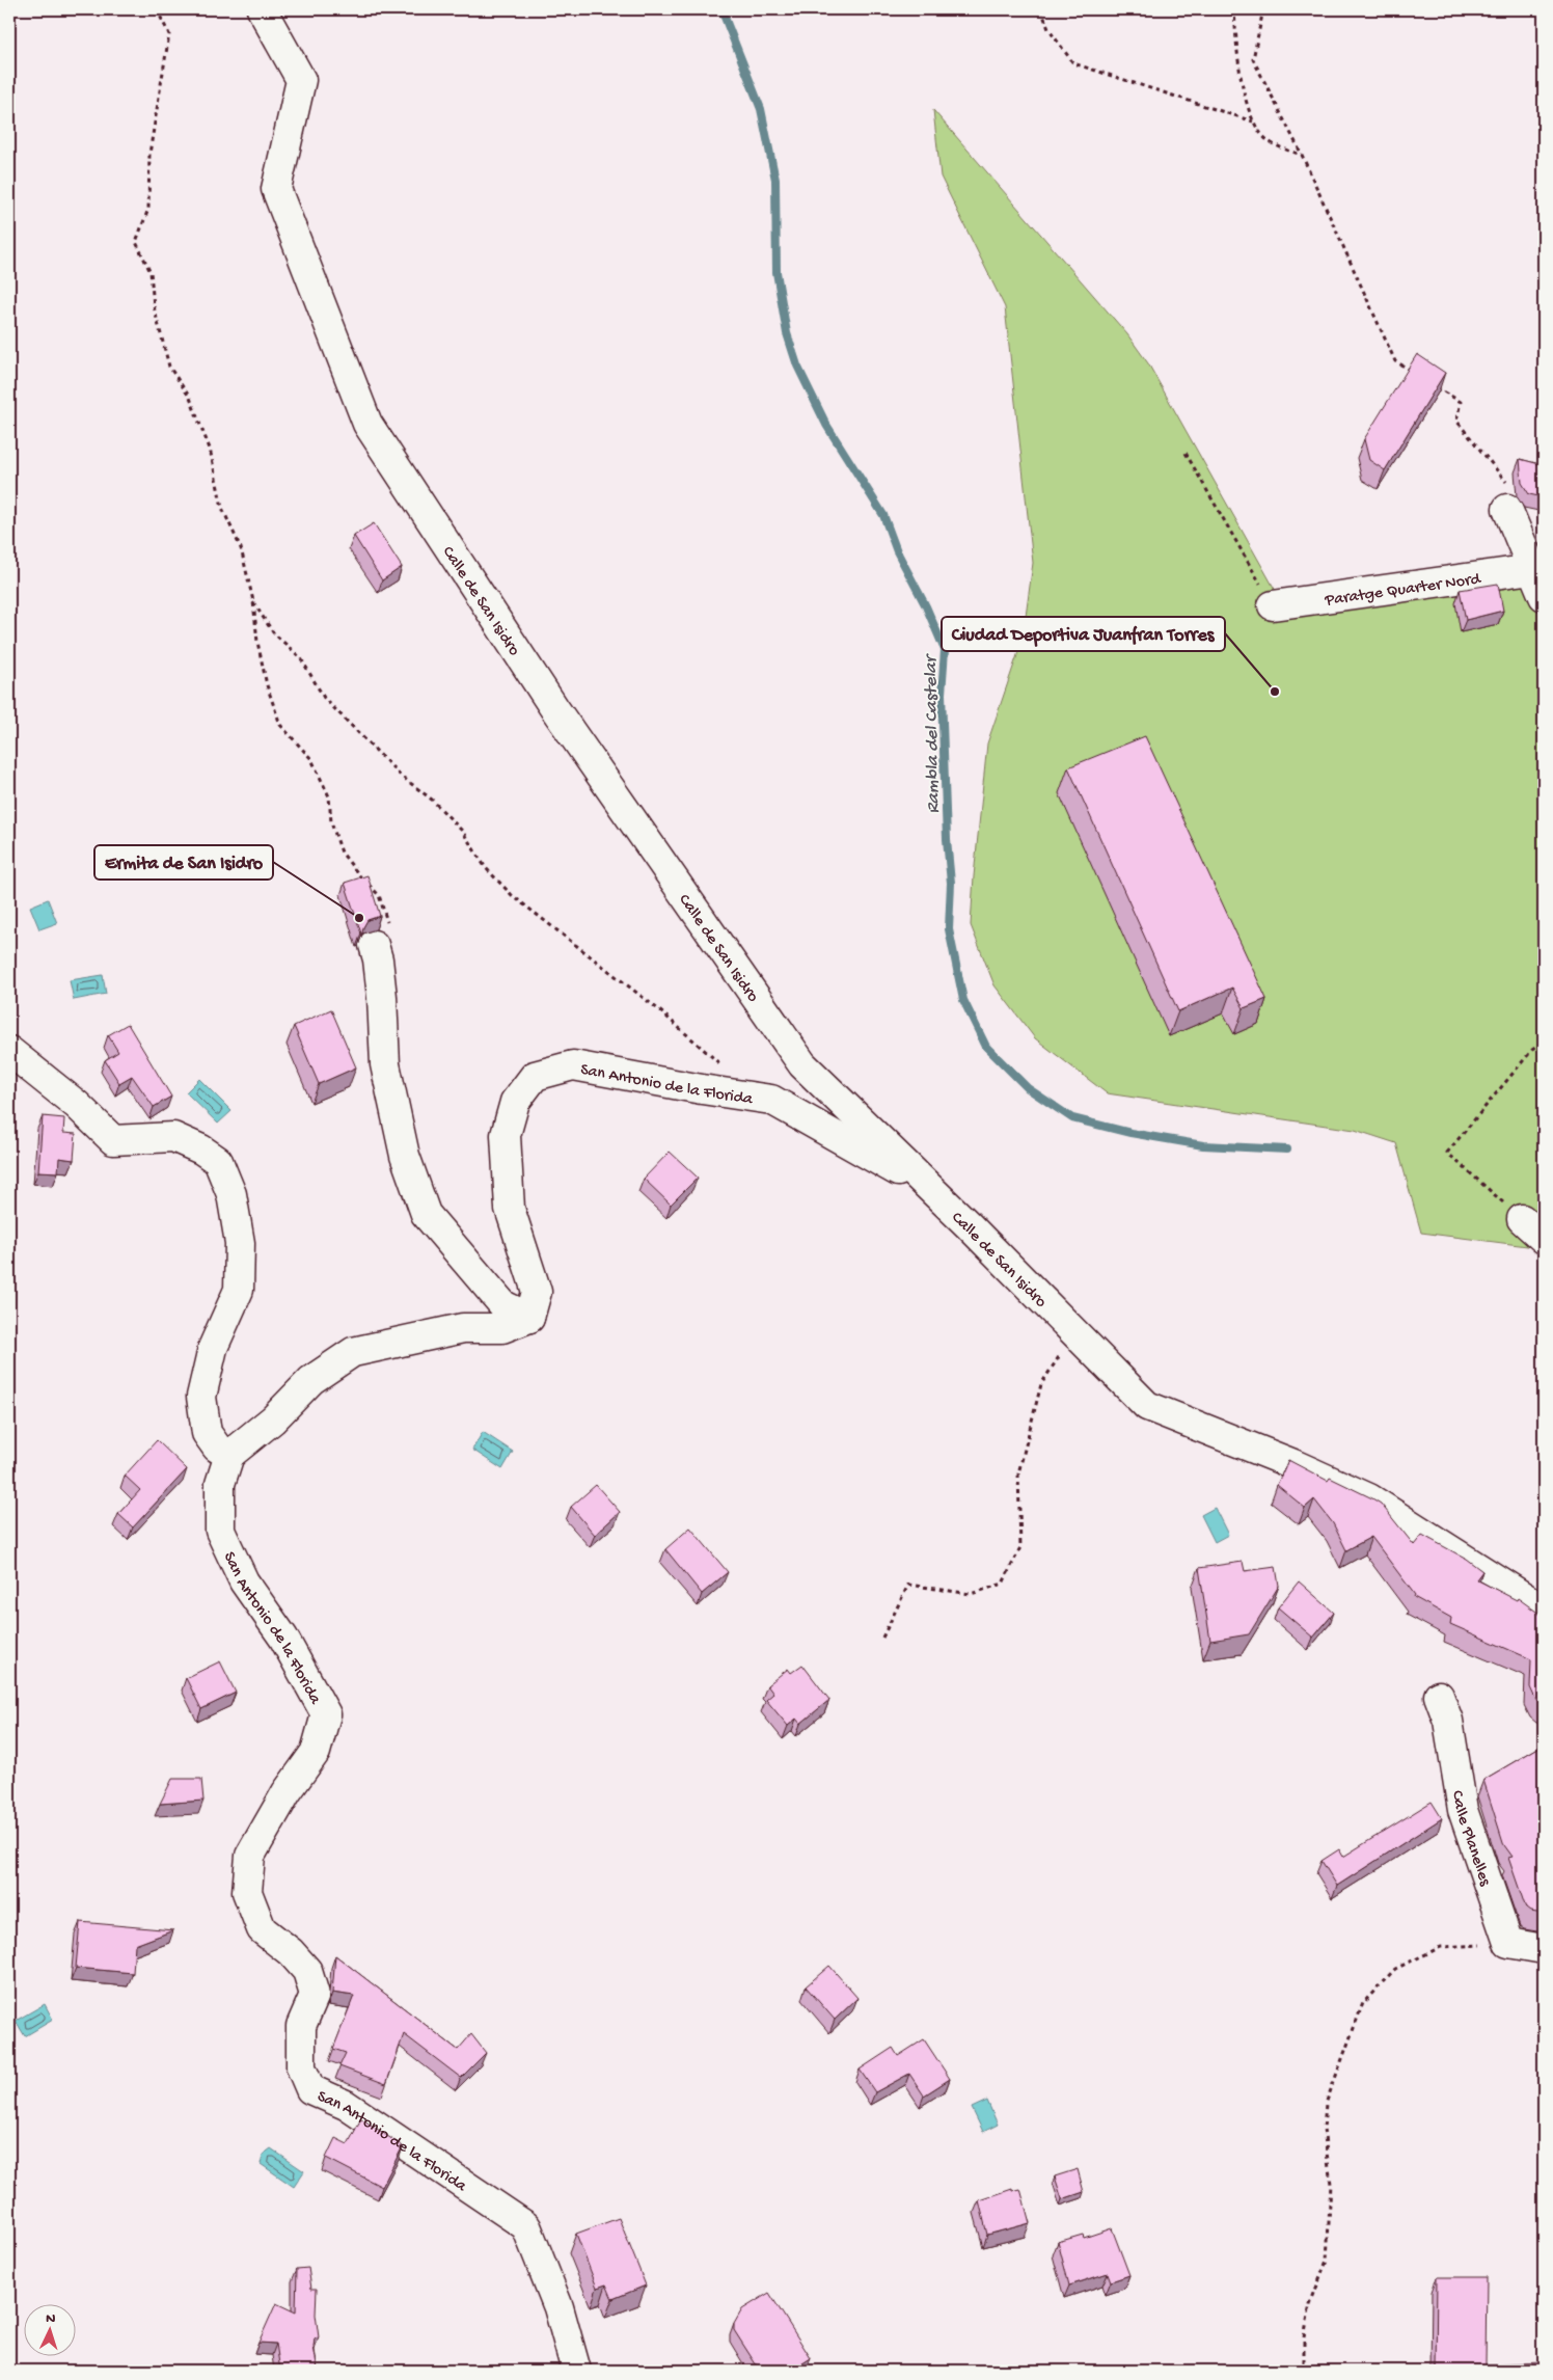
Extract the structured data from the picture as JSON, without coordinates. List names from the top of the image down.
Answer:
{
  "streets": {
    "street": [
      "Paratge Quarter Nord",
      "Calle de San Isidro",
      "San Antonio de la Florida",
      "Calle Planelles"
    ]
  },
  "crossings": [
    ["Calle de San Isidro", "San Antonio de la Florida"]
  ],
  "water": ["Rambla del Castelar"],
  "places": ["Ciudad Deportiva Juanfran Torres", "Ermita de San Isidro"],
  "north": "top"
}
